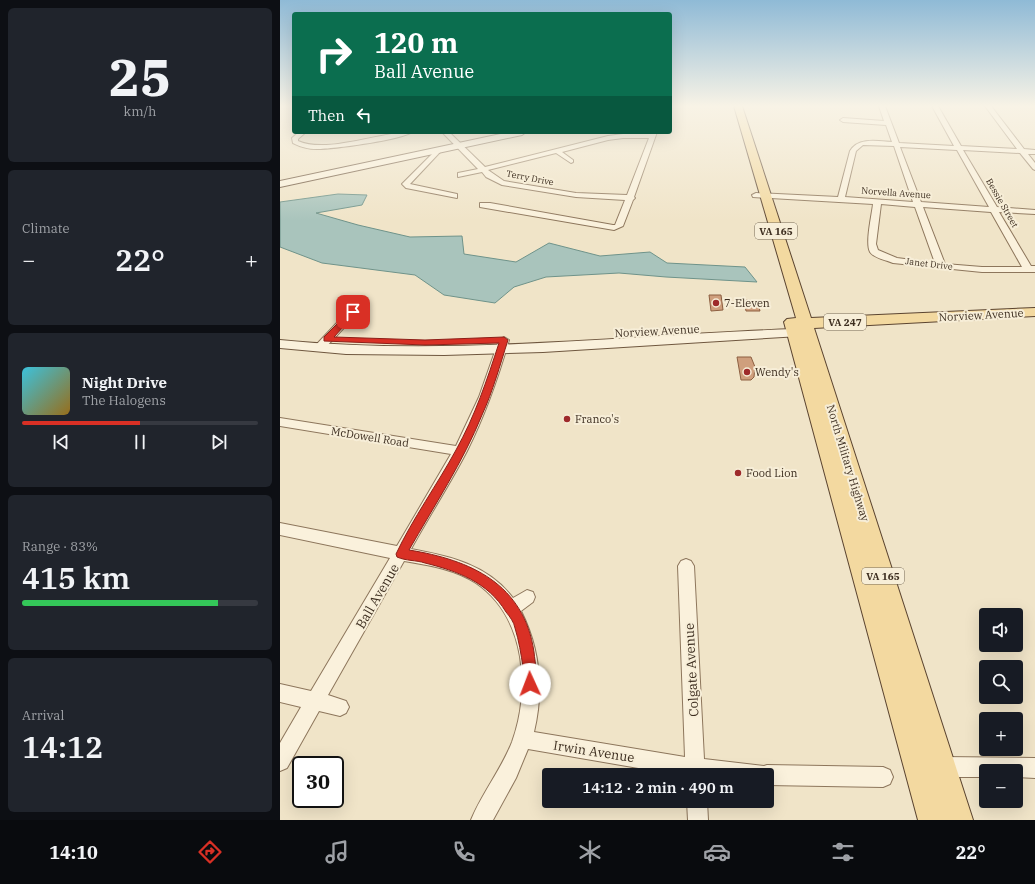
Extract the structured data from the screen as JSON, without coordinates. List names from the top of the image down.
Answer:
{
  "streets": {
    "main road": [
      "VA 165",
      "Norview Avenue",
      "VA 247",
      "North Military Highway"
    ],
    "street": [
      "Terry Drive",
      "Norvella Avenue",
      "Bessie Street",
      "Janet Drive",
      "McDowell Road",
      "Ball Avenue",
      "Colgate Avenue",
      "Irwin Avenue"
    ]
  },
  "crossings": [
    ["Norvella Avenue", "Bessie Street"],
    ["Norvella Avenue", "Janet Drive"],
    ["Norvella Avenue", "North Military Highway"],
    ["Bessie Street", "Janet Drive"],
    ["Norview Avenue", "North Military Highway"],
    ["Norview Avenue", "Ball Avenue"],
    ["McDowell Road", "Ball Avenue"]
  ],
  "places": [
    "7-Eleven",
    "Wendy's",
    "Franco's",
    "Food Lion"
  ],
  "page": {
    "tile": [
      ["25", "km/h"],
      "Climate",
      ["Range · 83%", "415 km"],
      ["Arrival", "14:12"]
    ],
    "turn": ["120 m", "Ball Avenue"],
    "then": "Then",
    "heat": ["−", "22°", "+"],
    "song": ["Night Drive", "The Halogens"],
    "map_buttons": ["+", "−"],
    "limit": "30",
    "trip": "14:12 · 2 min · 490 m",
    "tabs": ["14:10", "22°"]
  }
}
